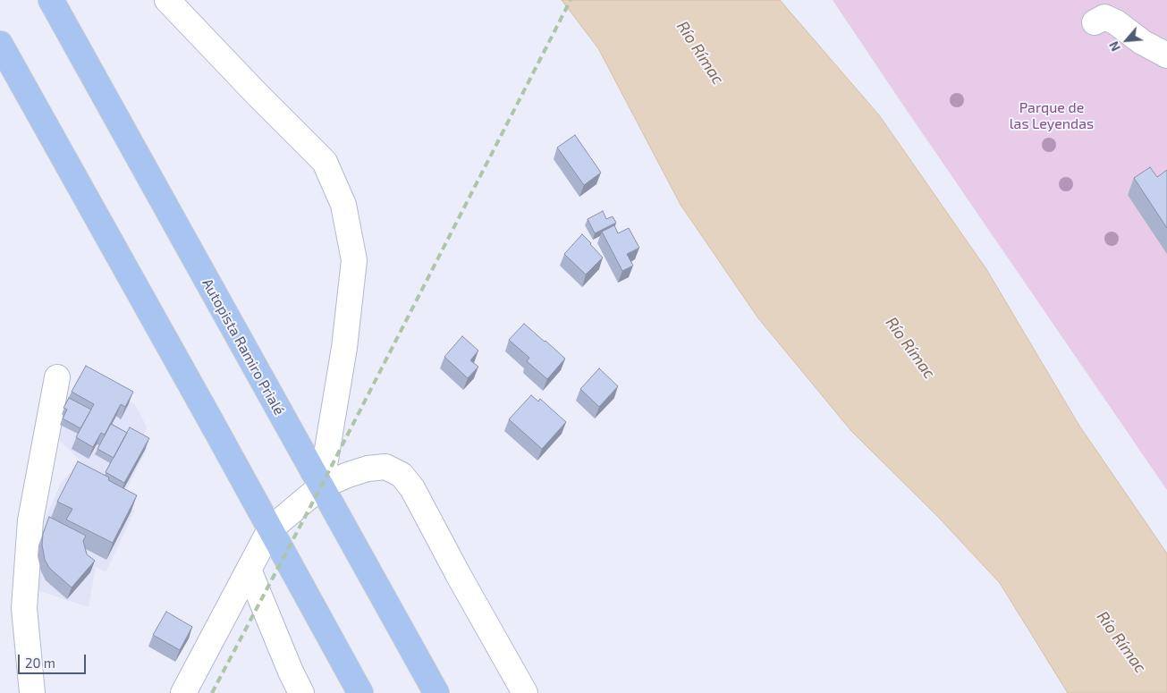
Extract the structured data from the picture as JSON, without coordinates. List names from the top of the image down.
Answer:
{
  "streets": {
    "highway": ["Autopista Ramiro Prialé"]
  },
  "water": ["Río Rímac"],
  "parks": ["Parque de las Leyendas"],
  "scale_bar": "20 m",
  "north": "bottom left"
}
